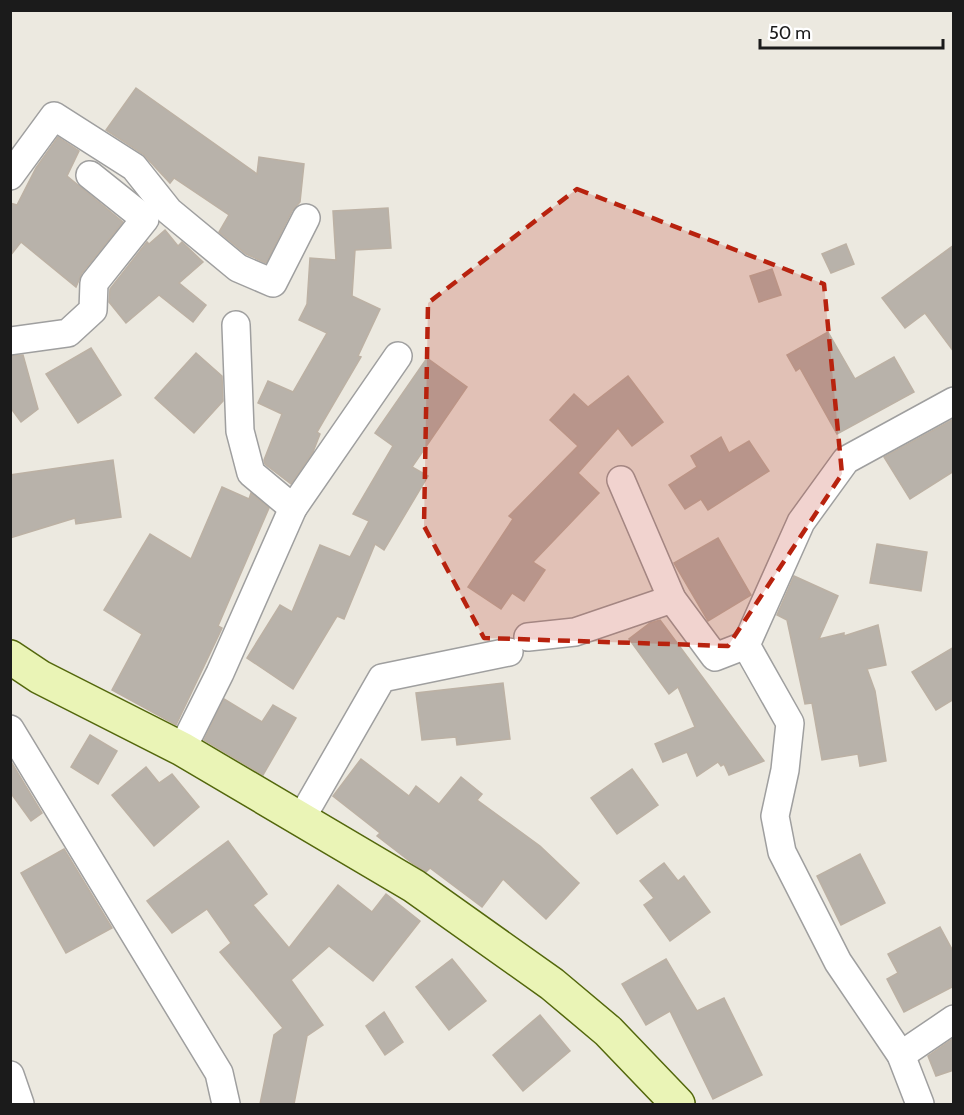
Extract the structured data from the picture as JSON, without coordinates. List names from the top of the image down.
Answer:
{
  "scale_bar": "50 m"
}
